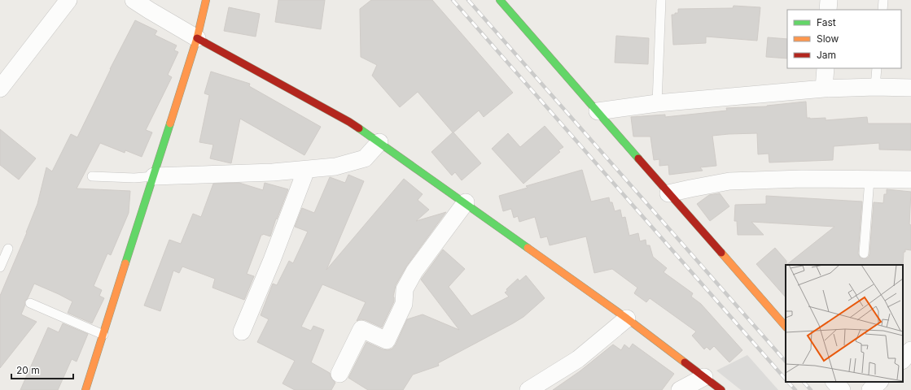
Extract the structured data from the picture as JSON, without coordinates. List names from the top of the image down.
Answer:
{
  "legend": ["Fast", "Slow", "Jam"],
  "scale_bar": "20 m"
}
